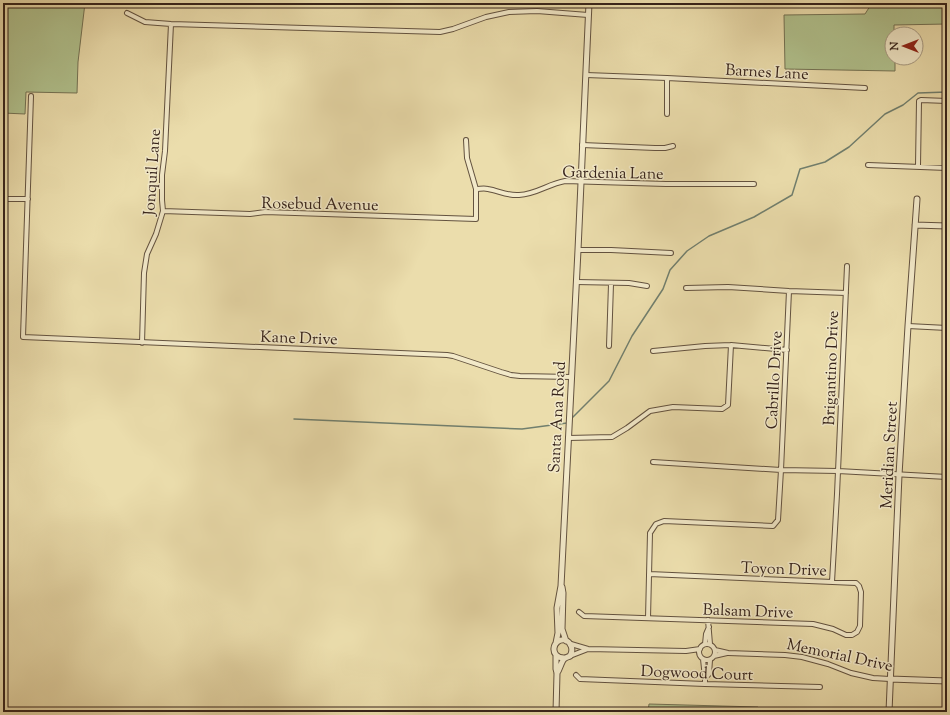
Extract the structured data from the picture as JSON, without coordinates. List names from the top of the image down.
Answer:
{
  "streets": {
    "street": [
      "Barnes Lane",
      "Jonquil Lane",
      "Gardenia Lane",
      "Rosebud Avenue",
      "Kane Drive",
      "Brigantino Drive",
      "Cabrillo Drive",
      "Santa Ana Road",
      "Meridian Street",
      "Toyon Drive",
      "Balsam Drive",
      "Memorial Drive",
      "Dogwood Court"
    ]
  },
  "crossings": [
    ["Barnes Lane", "Santa Ana Road"],
    ["Jonquil Lane", "Rosebud Avenue"],
    ["Jonquil Lane", "Kane Drive"],
    ["Gardenia Lane", "Rosebud Avenue"],
    ["Gardenia Lane", "Santa Ana Road"],
    ["Kane Drive", "Santa Ana Road"],
    ["Brigantino Drive", "Toyon Drive"],
    ["Cabrillo Drive", "Toyon Drive"],
    ["Meridian Street", "Memorial Drive"],
    ["Toyon Drive", "Balsam Drive"]
  ],
  "north": "left"
}
